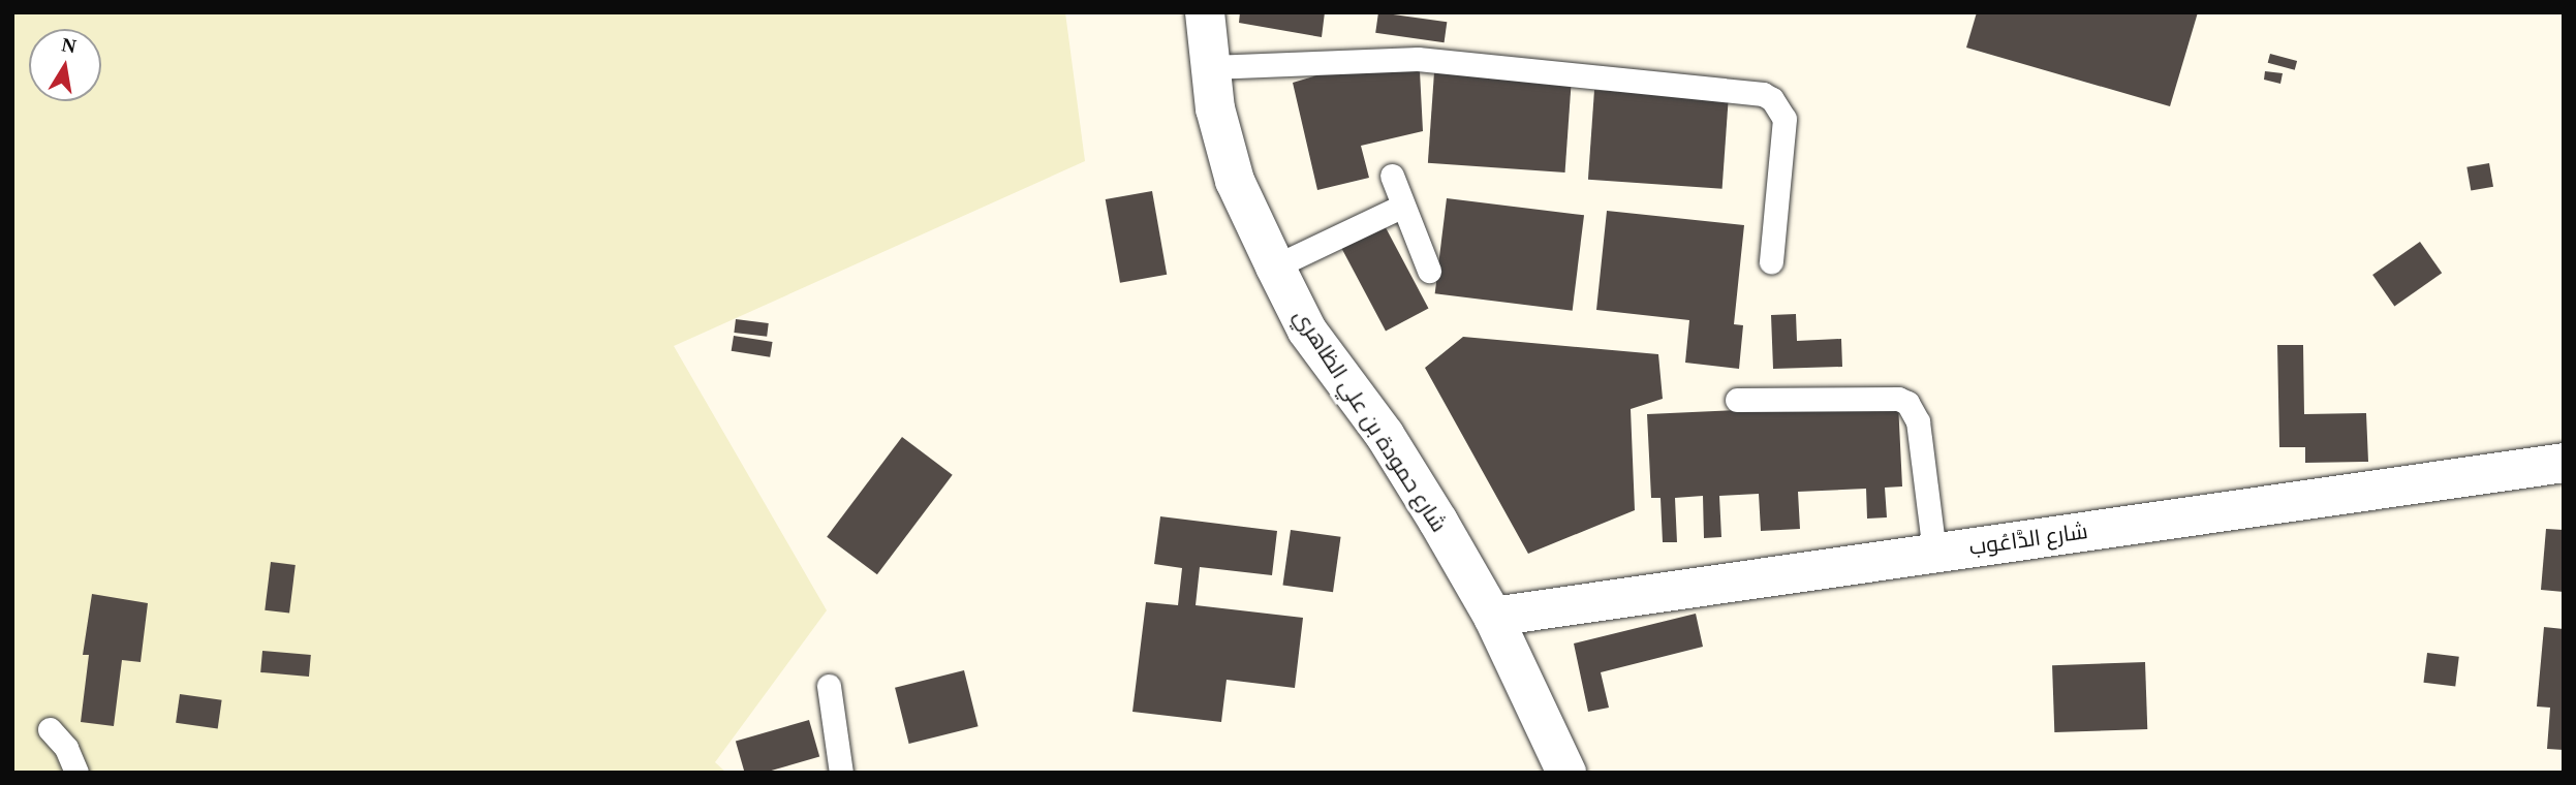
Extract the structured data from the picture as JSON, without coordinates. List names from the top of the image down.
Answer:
{
  "streets": {
    "street": ["شارع حمودة بن علي الظاهري", "شارع الدَّاعُوب"]
  },
  "crossings": [
    ["شارع حمودة بن علي الظاهري", "شارع الدَّاعُوب"]
  ],
  "north": "top"
}
